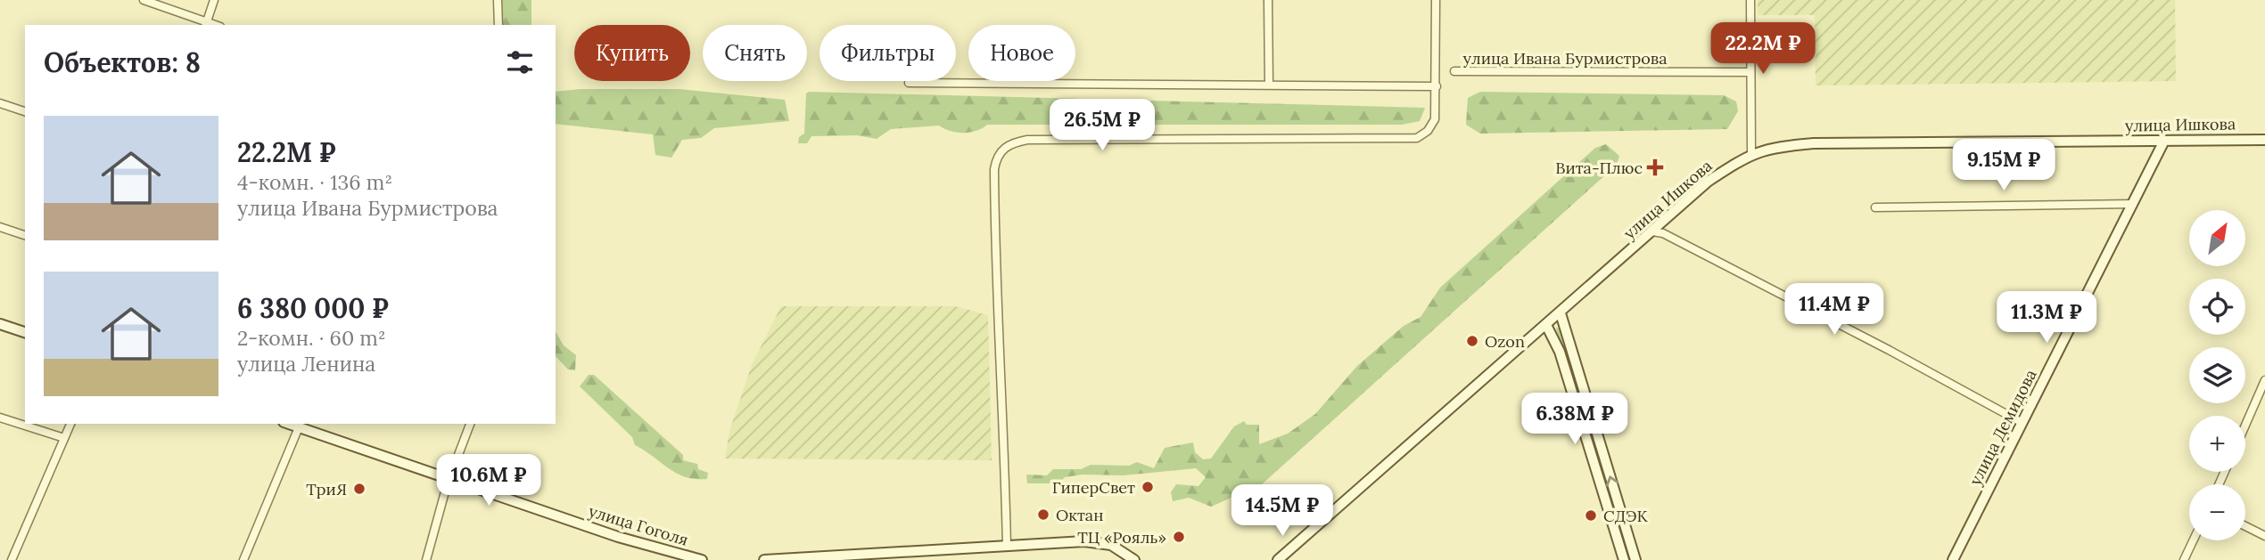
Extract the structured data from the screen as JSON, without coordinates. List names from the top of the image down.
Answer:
{
  "streets": {
    "street": [
      "улица Ивана Бурмистрова",
      "улица Ишкова",
      "улица Демидова",
      "улица Гоголя"
    ]
  },
  "crossings": [
    ["улица Ишкова", "улица Демидова"]
  ],
  "places": {
    "health": ["Вита-Плюс"],
    "other": [
      "Ozon",
      "ГиперСвет",
      "ТриЯ",
      "Октан",
      "СДЭК",
      "ТЦ «Рояль»"
    ]
  },
  "north": "top right",
  "page": {
    "price": [
      "22.2M ₽",
      "26.5M ₽",
      "9.15M ₽",
      "11.4M ₽",
      "11.3M ₽",
      "6.38M ₽",
      "10.6M ₽",
      "14.5M ₽"
    ],
    "chip": [
      "Купить",
      "Снять",
      "Фильтры",
      "Новое"
    ],
    "heading": "Объектов: 8",
    "list": [
      {
        "name": "22.2M ₽",
        "note": "4-комн. · 136 m² · улица Ивана Бурмистрова"
      },
      {
        "name": "6 380 000 ₽",
        "note": "2-комн. · 60 m² · улица Ленина"
      }
    ],
    "map_buttons": ["+", "−"]
  }
}
